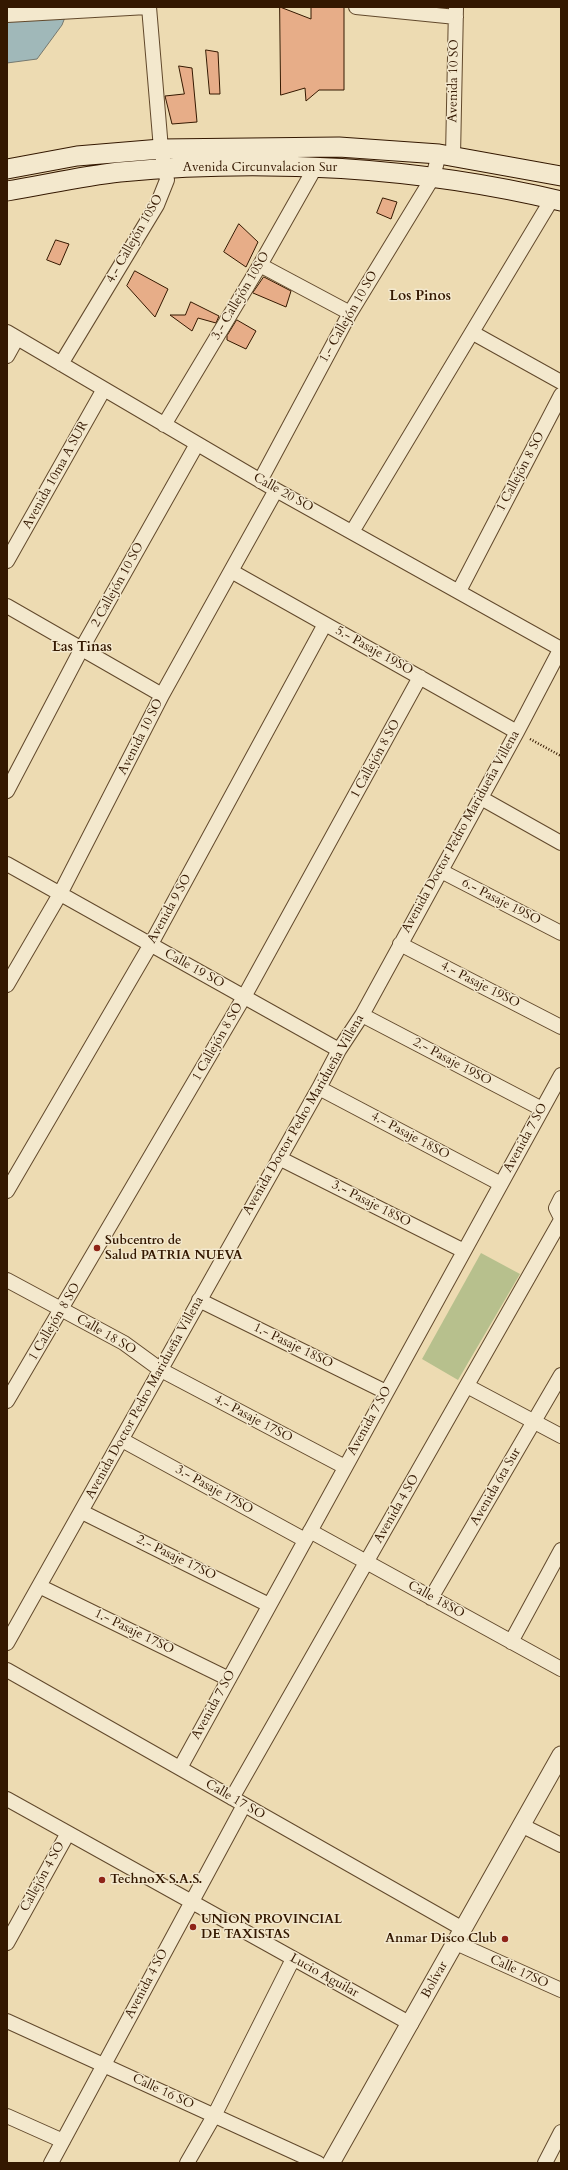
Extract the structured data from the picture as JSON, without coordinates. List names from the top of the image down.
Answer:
{
  "streets": {
    "main road": ["Avenida Circunvalacion Sur"],
    "street": [
      "Avenida 10 SO",
      "4.- Callejón 10SO",
      "3.- Callejón 10SO",
      "1.- Callejón 10 SO",
      "1 Callejón 8 SO",
      "Avenida 10ma A SUR",
      "Calle 20 SO",
      "2 Callejón 10 SO",
      "5.- Pasaje 19SO",
      "Avenida Doctor Pedro Maridueña Villena",
      "6.- Pasaje 19SO",
      "Avenida 9 SO",
      "Calle 19 SO",
      "4.- Pasaje 19SO",
      "2.- Pasaje 19SO",
      "4.- Pasaje 18SO",
      "Avenida 7 SO",
      "3.- Pasaje 18SO",
      "Calle 18 SO",
      "1.- Pasaje 18SO",
      "4.- Pasaje 17SO",
      "Avenida 6ta Sur",
      "3.- Pasaje 17SO",
      "Avenida 4 SO",
      "2.- Pasaje 17SO",
      "Calle 18SO",
      "1.- Pasaje 17SO",
      "Calle 17 SO",
      "Callejón 4 SO",
      "Calle 17SO",
      "Lucio Aguilar",
      "Bolívar",
      "Calle 16 SO"
    ]
  },
  "crossings": [
    ["Avenida 10 SO", "Avenida Circunvalacion Sur"],
    ["Avenida 10 SO", "1.- Callejón 10 SO"],
    ["Avenida 10 SO", "Calle 20 SO"],
    ["Avenida 10 SO", "5.- Pasaje 19SO"],
    ["Avenida 10 SO", "Calle 19 SO"],
    ["Avenida Circunvalacion Sur", "4.- Callejón 10SO"],
    ["Avenida Circunvalacion Sur", "3.- Callejón 10SO"],
    ["Avenida Circunvalacion Sur", "1.- Callejón 10 SO"],
    ["4.- Callejón 10SO", "Calle 20 SO"],
    ["3.- Callejón 10SO", "Calle 20 SO"],
    ["1.- Callejón 10 SO", "Calle 20 SO"],
    ["1 Callejón 8 SO", "Calle 20 SO"],
    ["1 Callejón 8 SO", "5.- Pasaje 19SO"],
    ["1 Callejón 8 SO", "Calle 19 SO"],
    ["1 Callejón 8 SO", "Calle 18 SO"],
    ["Avenida 10ma A SUR", "Calle 20 SO"],
    ["Calle 20 SO", "2 Callejón 10 SO"],
    ["Calle 20 SO", "Avenida Doctor Pedro Maridueña Villena"],
    ["5.- Pasaje 19SO", "Avenida Doctor Pedro Maridueña Villena"],
    ["5.- Pasaje 19SO", "Avenida 9 SO"],
    ["Avenida Doctor Pedro Maridueña Villena", "6.- Pasaje 19SO"],
    ["Avenida Doctor Pedro Maridueña Villena", "Calle 19 SO"],
    ["Avenida Doctor Pedro Maridueña Villena", "4.- Pasaje 19SO"],
    ["Avenida Doctor Pedro Maridueña Villena", "2.- Pasaje 19SO"],
    ["Avenida Doctor Pedro Maridueña Villena", "4.- Pasaje 18SO"],
    ["Avenida Doctor Pedro Maridueña Villena", "3.- Pasaje 18SO"],
    ["Avenida Doctor Pedro Maridueña Villena", "Calle 18 SO"],
    ["Avenida Doctor Pedro Maridueña Villena", "1.- Pasaje 18SO"],
    ["Avenida Doctor Pedro Maridueña Villena", "4.- Pasaje 17SO"],
    ["Avenida Doctor Pedro Maridueña Villena", "3.- Pasaje 17SO"],
    ["Avenida Doctor Pedro Maridueña Villena", "2.- Pasaje 17SO"],
    ["Avenida Doctor Pedro Maridueña Villena", "1.- Pasaje 17SO"],
    ["Avenida 9 SO", "Calle 19 SO"],
    ["2.- Pasaje 19SO", "Avenida 7 SO"],
    ["4.- Pasaje 18SO", "Avenida 7 SO"],
    ["Avenida 7 SO", "3.- Pasaje 18SO"],
    ["Avenida 7 SO", "1.- Pasaje 18SO"],
    ["Avenida 7 SO", "4.- Pasaje 17SO"],
    ["Avenida 7 SO", "3.- Pasaje 17SO"],
    ["Avenida 7 SO", "2.- Pasaje 17SO"],
    ["Avenida 7 SO", "Calle 18SO"],
    ["Avenida 7 SO", "1.- Pasaje 17SO"],
    ["Avenida 7 SO", "Calle 17 SO"],
    ["Calle 18 SO", "4.- Pasaje 17SO"],
    ["Avenida 6ta Sur", "Calle 18SO"],
    ["3.- Pasaje 17SO", "Calle 18SO"],
    ["Avenida 4 SO", "Calle 18SO"],
    ["Avenida 4 SO", "Calle 17 SO"],
    ["Avenida 4 SO", "Lucio Aguilar"],
    ["Avenida 4 SO", "Calle 16 SO"],
    ["Calle 17 SO", "Calle 17SO"],
    ["Calle 17 SO", "Bolívar"],
    ["Callejón 4 SO", "Lucio Aguilar"],
    ["Calle 17SO", "Bolívar"],
    ["Lucio Aguilar", "Bolívar"]
  ],
  "districts": ["Los Pinos", "Las Tinas"],
  "places": [
    "Subcentro de Salud PATRIA NUEVA",
    "TechnoX S.A.S.",
    "UNION PROVINCIAL DE TAXISTAS",
    "Anmar Disco Club"
  ]
}
